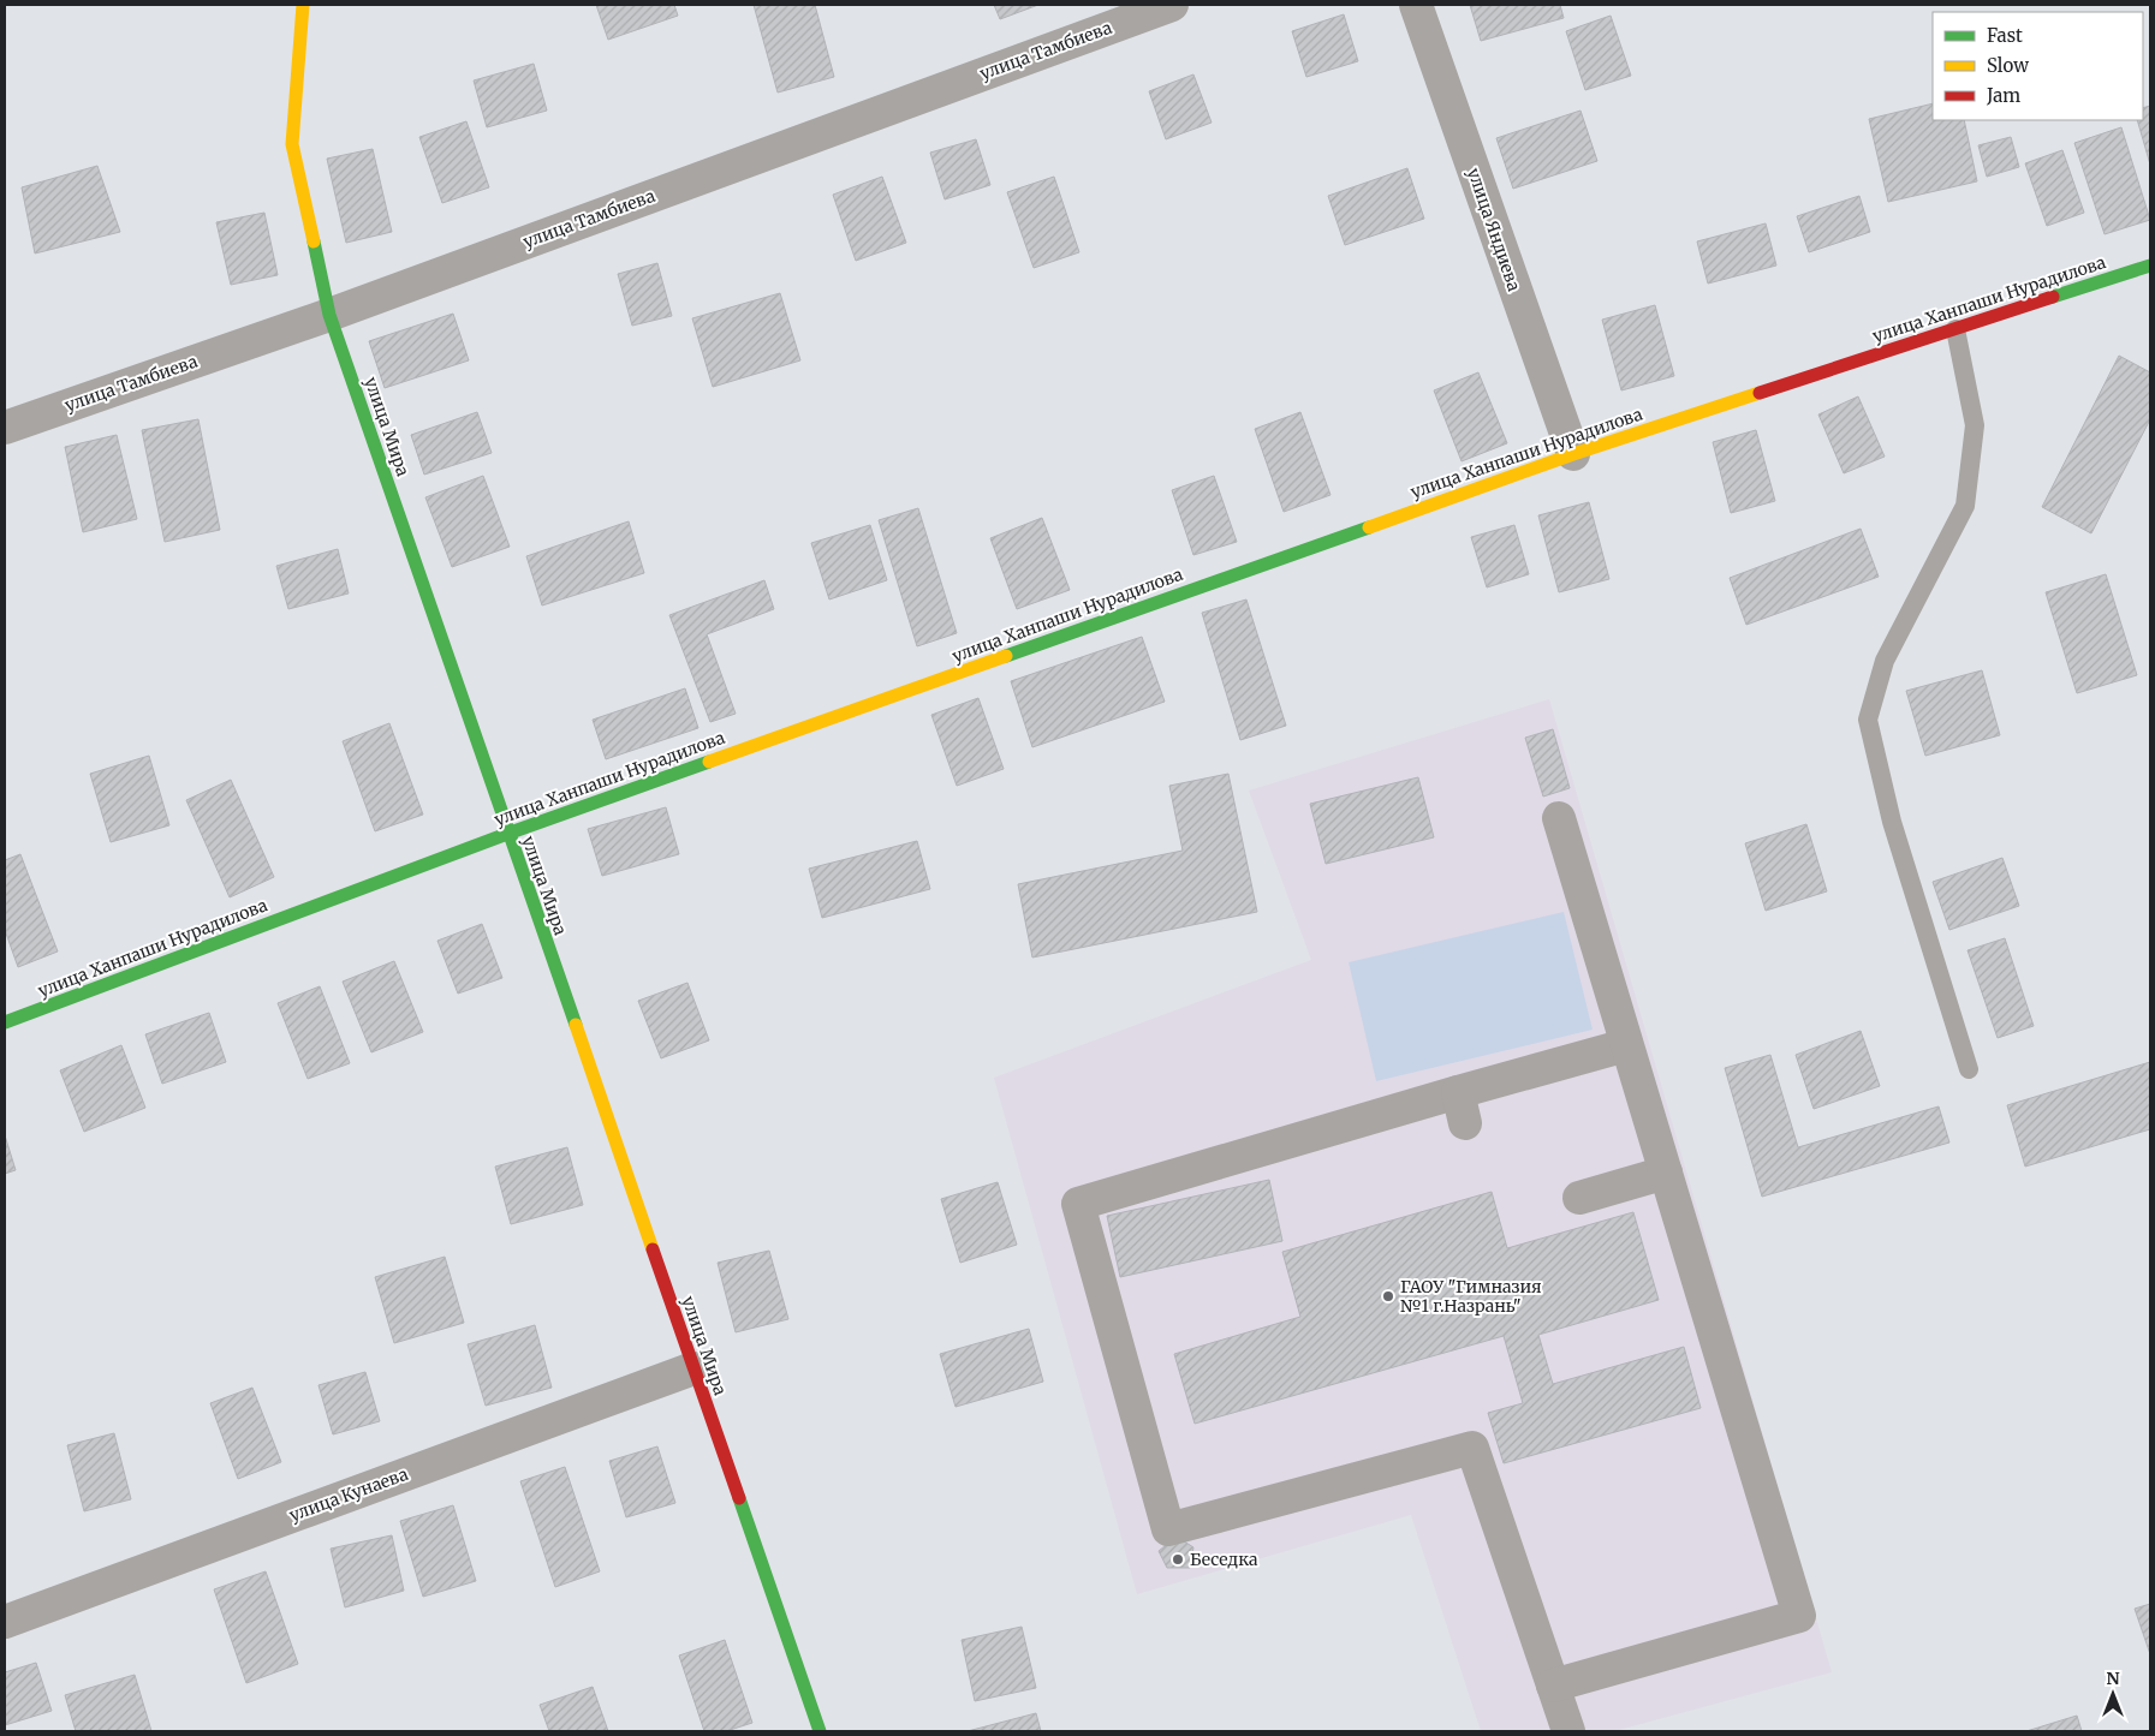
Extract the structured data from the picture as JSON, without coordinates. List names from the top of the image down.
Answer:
{
  "streets": {
    "street": [
      "улица Тамбиева",
      "улица Яндиева",
      "улица Ханпаши Нурадилова",
      "улица Мира",
      "улица Кунаева"
    ]
  },
  "crossings": [
    ["улица Тамбиева", "улица Мира"],
    ["улица Яндиева", "улица Ханпаши Нурадилова"],
    ["улица Ханпаши Нурадилова", "улица Мира"],
    ["улица Мира", "улица Кунаева"]
  ],
  "places": ["ГАОУ \"Гимназия №1 г.Назрань\"", "Беседка"],
  "legend": ["Fast", "Slow", "Jam"],
  "north": "top"
}
